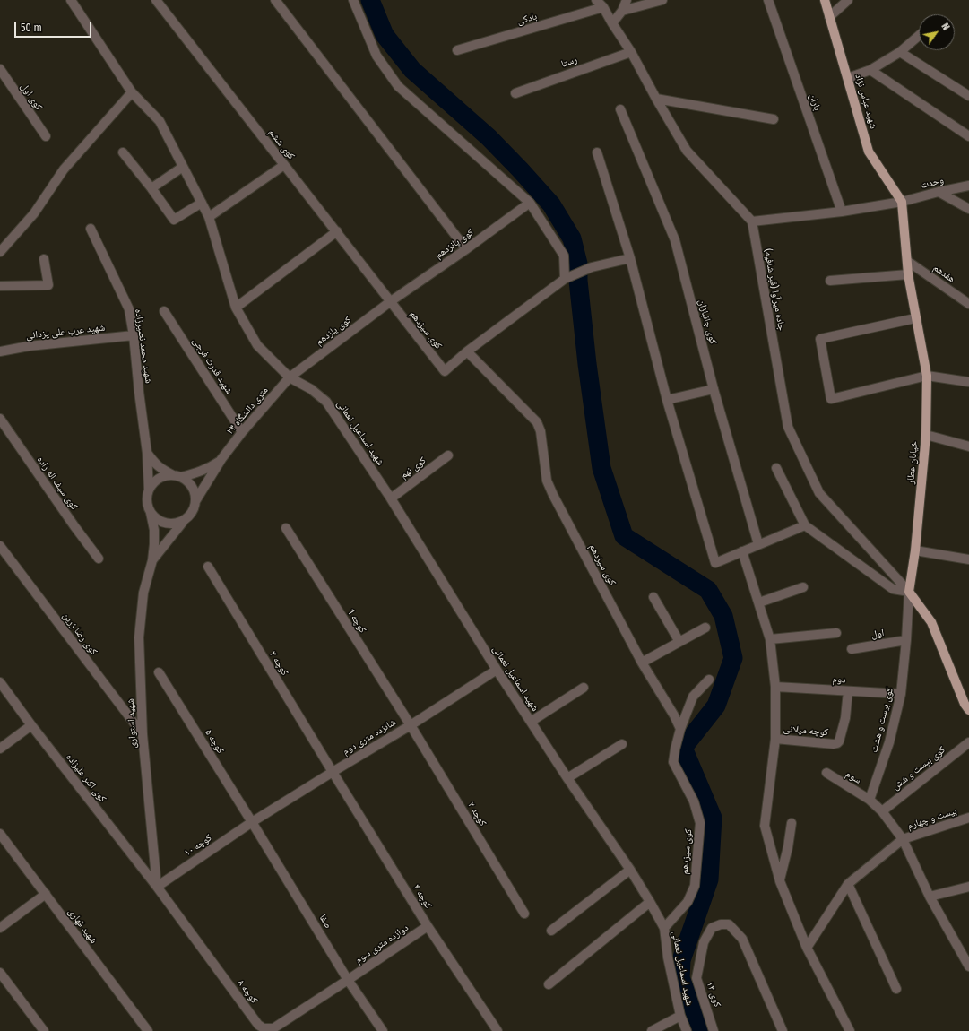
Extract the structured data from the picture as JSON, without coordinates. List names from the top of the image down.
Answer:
{
  "streets": {
    "main road": ["شهید عباس نژاد", "خیابان عطار"],
    "street": [
      "بادکی",
      "رستا",
      "کوی اول",
      "باران",
      "کوی ششم",
      "وحدت",
      "کوی پانزدهم",
      "هفدهم",
      "جاده میرآوا (قبر شافیه)",
      "کوی جانبازان",
      "کوی سیزدهم",
      "کوی یازدهم",
      "شهید عرب علی یزدانی",
      "شهید محمد نصیرزاده",
      "شهید قدرت فرجی",
      "۲۴ متری دانشگاه",
      "شهید اسماعیل نعمانی",
      "کوی نهم",
      "کوی سیف اله زاده",
      "کوچه 1",
      "کوی رضا زرین",
      "اول",
      "کوچه ۳",
      "دوم",
      "کوی بیست و هشت",
      "شهید استواری",
      "کوچه میلانی",
      "شانزده متری دوم",
      "کوچه ۵",
      "کوی بیست و شش",
      "سوم",
      "کوی اکبر علیزاده",
      "کوچه ۲",
      "بیست و چهارم",
      "کوچه ۱۰",
      "کوچه ۴",
      "صفا",
      "شهید قهاری",
      "دوازده متری سوم",
      "کوچه ۸",
      "کوی ۱۲"
    ]
  },
  "crossings": [
    ["شهید عباس نژاد", "وحدت"],
    ["شهید عباس نژاد", "خیابان عطار"],
    ["باران", "وحدت"],
    ["کوی ششم", "کوی پانزدهم"],
    ["کوی ششم", "کوی سیزدهم"],
    ["کوی ششم", "کوی یازدهم"],
    ["وحدت", "جاده میرآوا (قبر شافیه)"],
    ["وحدت", "خیابان عطار"],
    ["کوی پانزدهم", "کوی سیزدهم"],
    ["کوی پانزدهم", "کوی یازدهم"],
    ["هفدهم", "خیابان عطار"],
    ["جاده میرآوا (قبر شافیه)", "خیابان عطار"],
    ["جاده میرآوا (قبر شافیه)", "کوی بیست و هشت"],
    ["کوی سیزدهم", "کوی یازدهم"],
    ["کوی سیزدهم", "شهید اسماعیل نعمانی"],
    ["کوی یازدهم", "۲۴ متری دانشگاه"],
    ["کوی یازدهم", "شهید اسماعیل نعمانی"],
    ["شهید عرب علی یزدانی", "شهید محمد نصیرزاده"],
    ["شهید محمد نصیرزاده", "۲۴ متری دانشگاه"],
    ["شهید محمد نصیرزاده", "شهید استواری"],
    ["شهید قدرت فرجی", "۲۴ متری دانشگاه"],
    ["۲۴ متری دانشگاه", "شهید اسماعیل نعمانی"],
    ["۲۴ متری دانشگاه", "شهید استواری"],
    ["شهید اسماعیل نعمانی", "کوی نهم"],
    ["شهید اسماعیل نعمانی", "شانزده متری دوم"],
    ["خیابان عطار", "کوی بیست و هشت"],
    ["کوچه 1", "شانزده متری دوم"],
    ["کوچه 1", "کوچه ۲"],
    ["کوی رضا زرین", "شهید استواری"],
    ["اول", "کوی بیست و هشت"],
    ["کوچه ۳", "شانزده متری دوم"],
    ["کوچه ۳", "کوچه ۴"],
    ["دوم", "کوی بیست و هشت"],
    ["دوم", "کوچه میلانی"],
    ["کوی بیست و هشت", "سوم"],
    ["شهید استواری", "کوی اکبر علیزاده"],
    ["شهید استواری", "کوچه ۱۰"],
    ["شهید استواری", "کوچه ۸"],
    ["شانزده متری دوم", "کوچه ۵"],
    ["شانزده متری دوم", "کوچه ۲"],
    ["شانزده متری دوم", "کوچه ۱۰"],
    ["شانزده متری دوم", "کوچه ۴"],
    ["شانزده متری دوم", "صفا"],
    ["کوچه ۵", "کوچه ۱۰"],
    ["کوچه ۵", "صفا"],
    ["کوی اکبر علیزاده", "کوچه ۱۰"],
    ["کوی اکبر علیزاده", "کوچه ۸"],
    ["کوچه ۱۰", "صفا"],
    ["کوچه ۱۰", "کوچه ۸"],
    ["کوچه ۴", "دوازده متری سوم"],
    ["صفا", "دوازده متری سوم"],
    ["صفا", "کوچه ۸"],
    ["دوازده متری سوم", "کوچه ۸"]
  ],
  "scale_bar": "50 m",
  "north": "top right"
}
